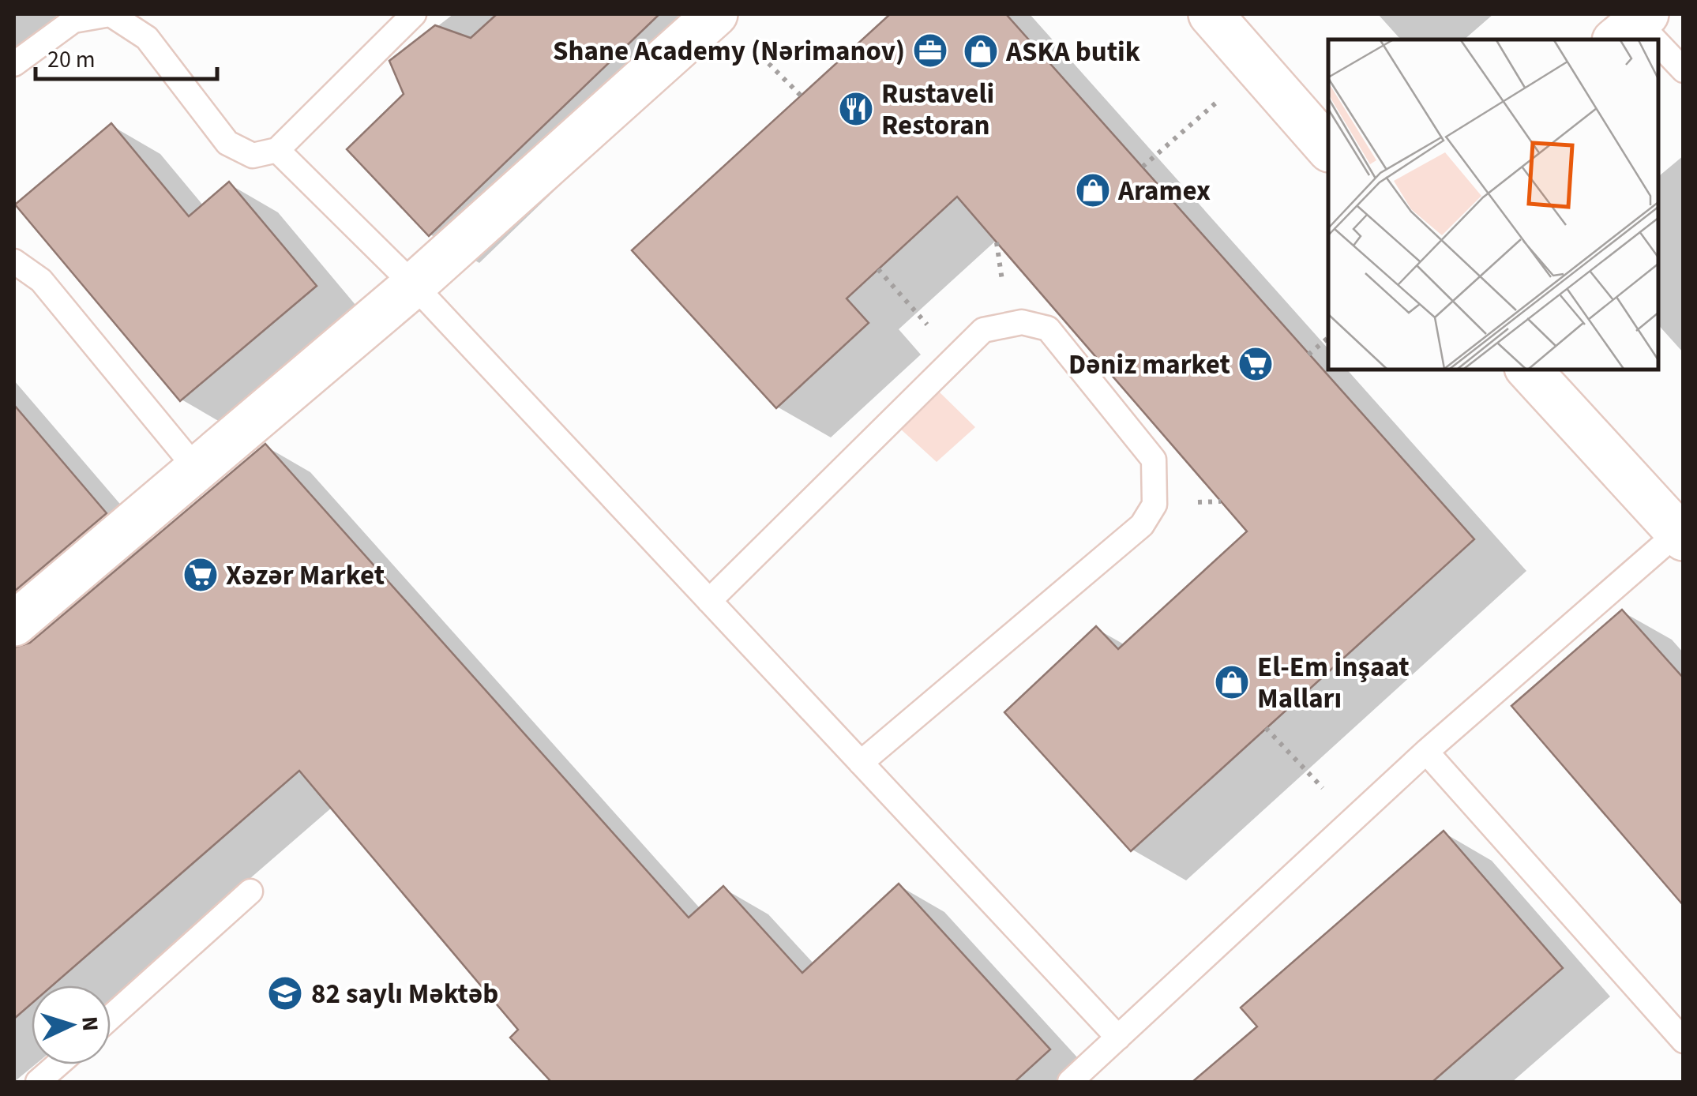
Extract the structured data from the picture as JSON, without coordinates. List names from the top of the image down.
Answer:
{
  "places": {
    "office": ["Shane Academy (Nərimanov)"],
    "shop": ["ASKA butik", "Aramex", "El-Em İnşaat Malları"],
    "restaurant": ["Rustaveli Restoran"],
    "supermarket": ["Dəniz market", "Xəzər Market"],
    "school or university": ["82 saylı Məktəb"]
  },
  "scale_bar": "20 m",
  "north": "right"
}
